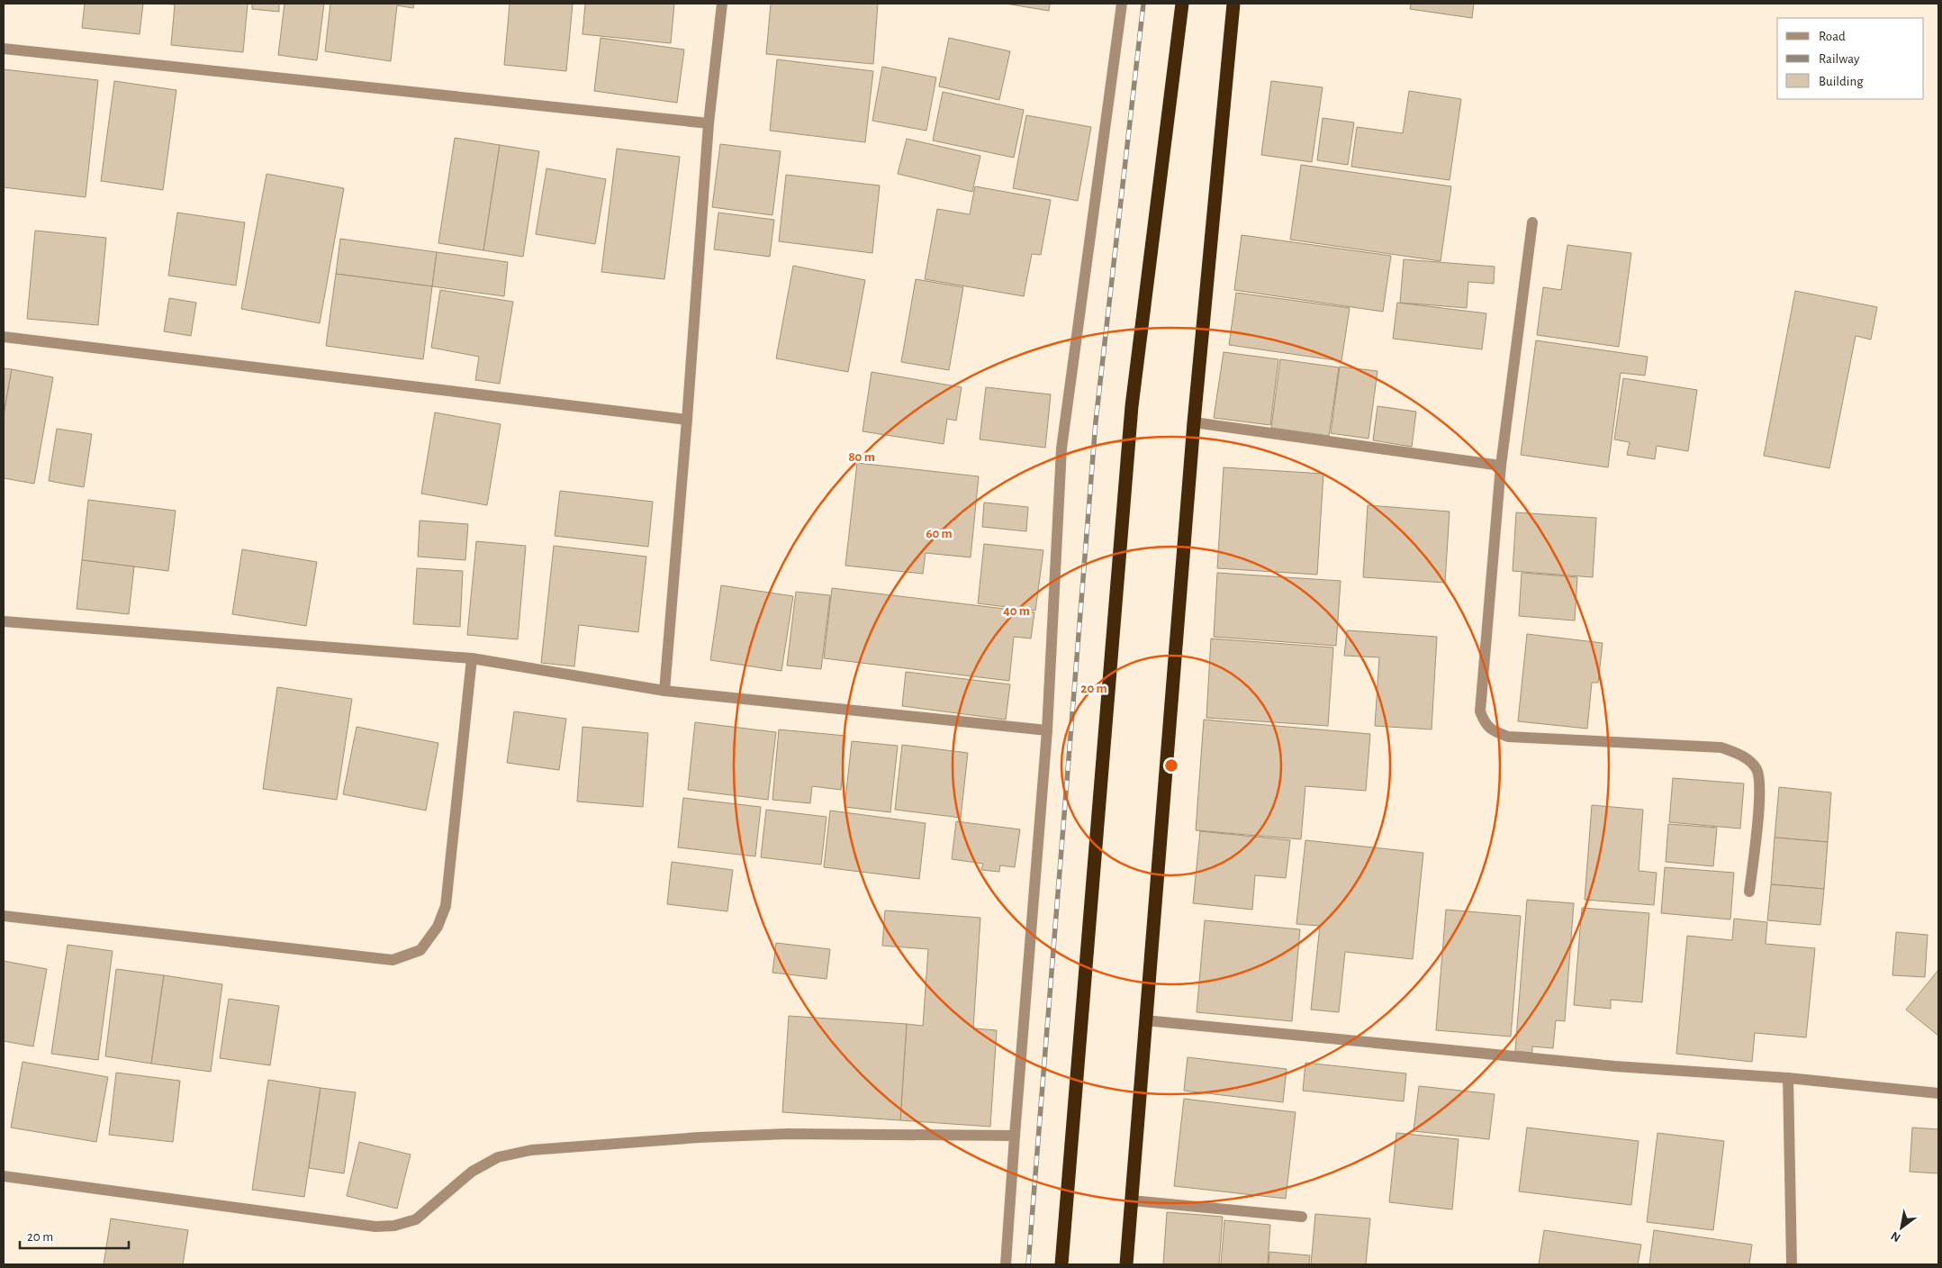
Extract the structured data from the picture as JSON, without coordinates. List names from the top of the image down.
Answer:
{
  "legend": ["Road", "Railway", "Building"],
  "scale_bar": "20 m",
  "north": "bottom left",
  "rings": [
    "80 m",
    "60 m",
    "40 m",
    "20 m"
  ]
}
